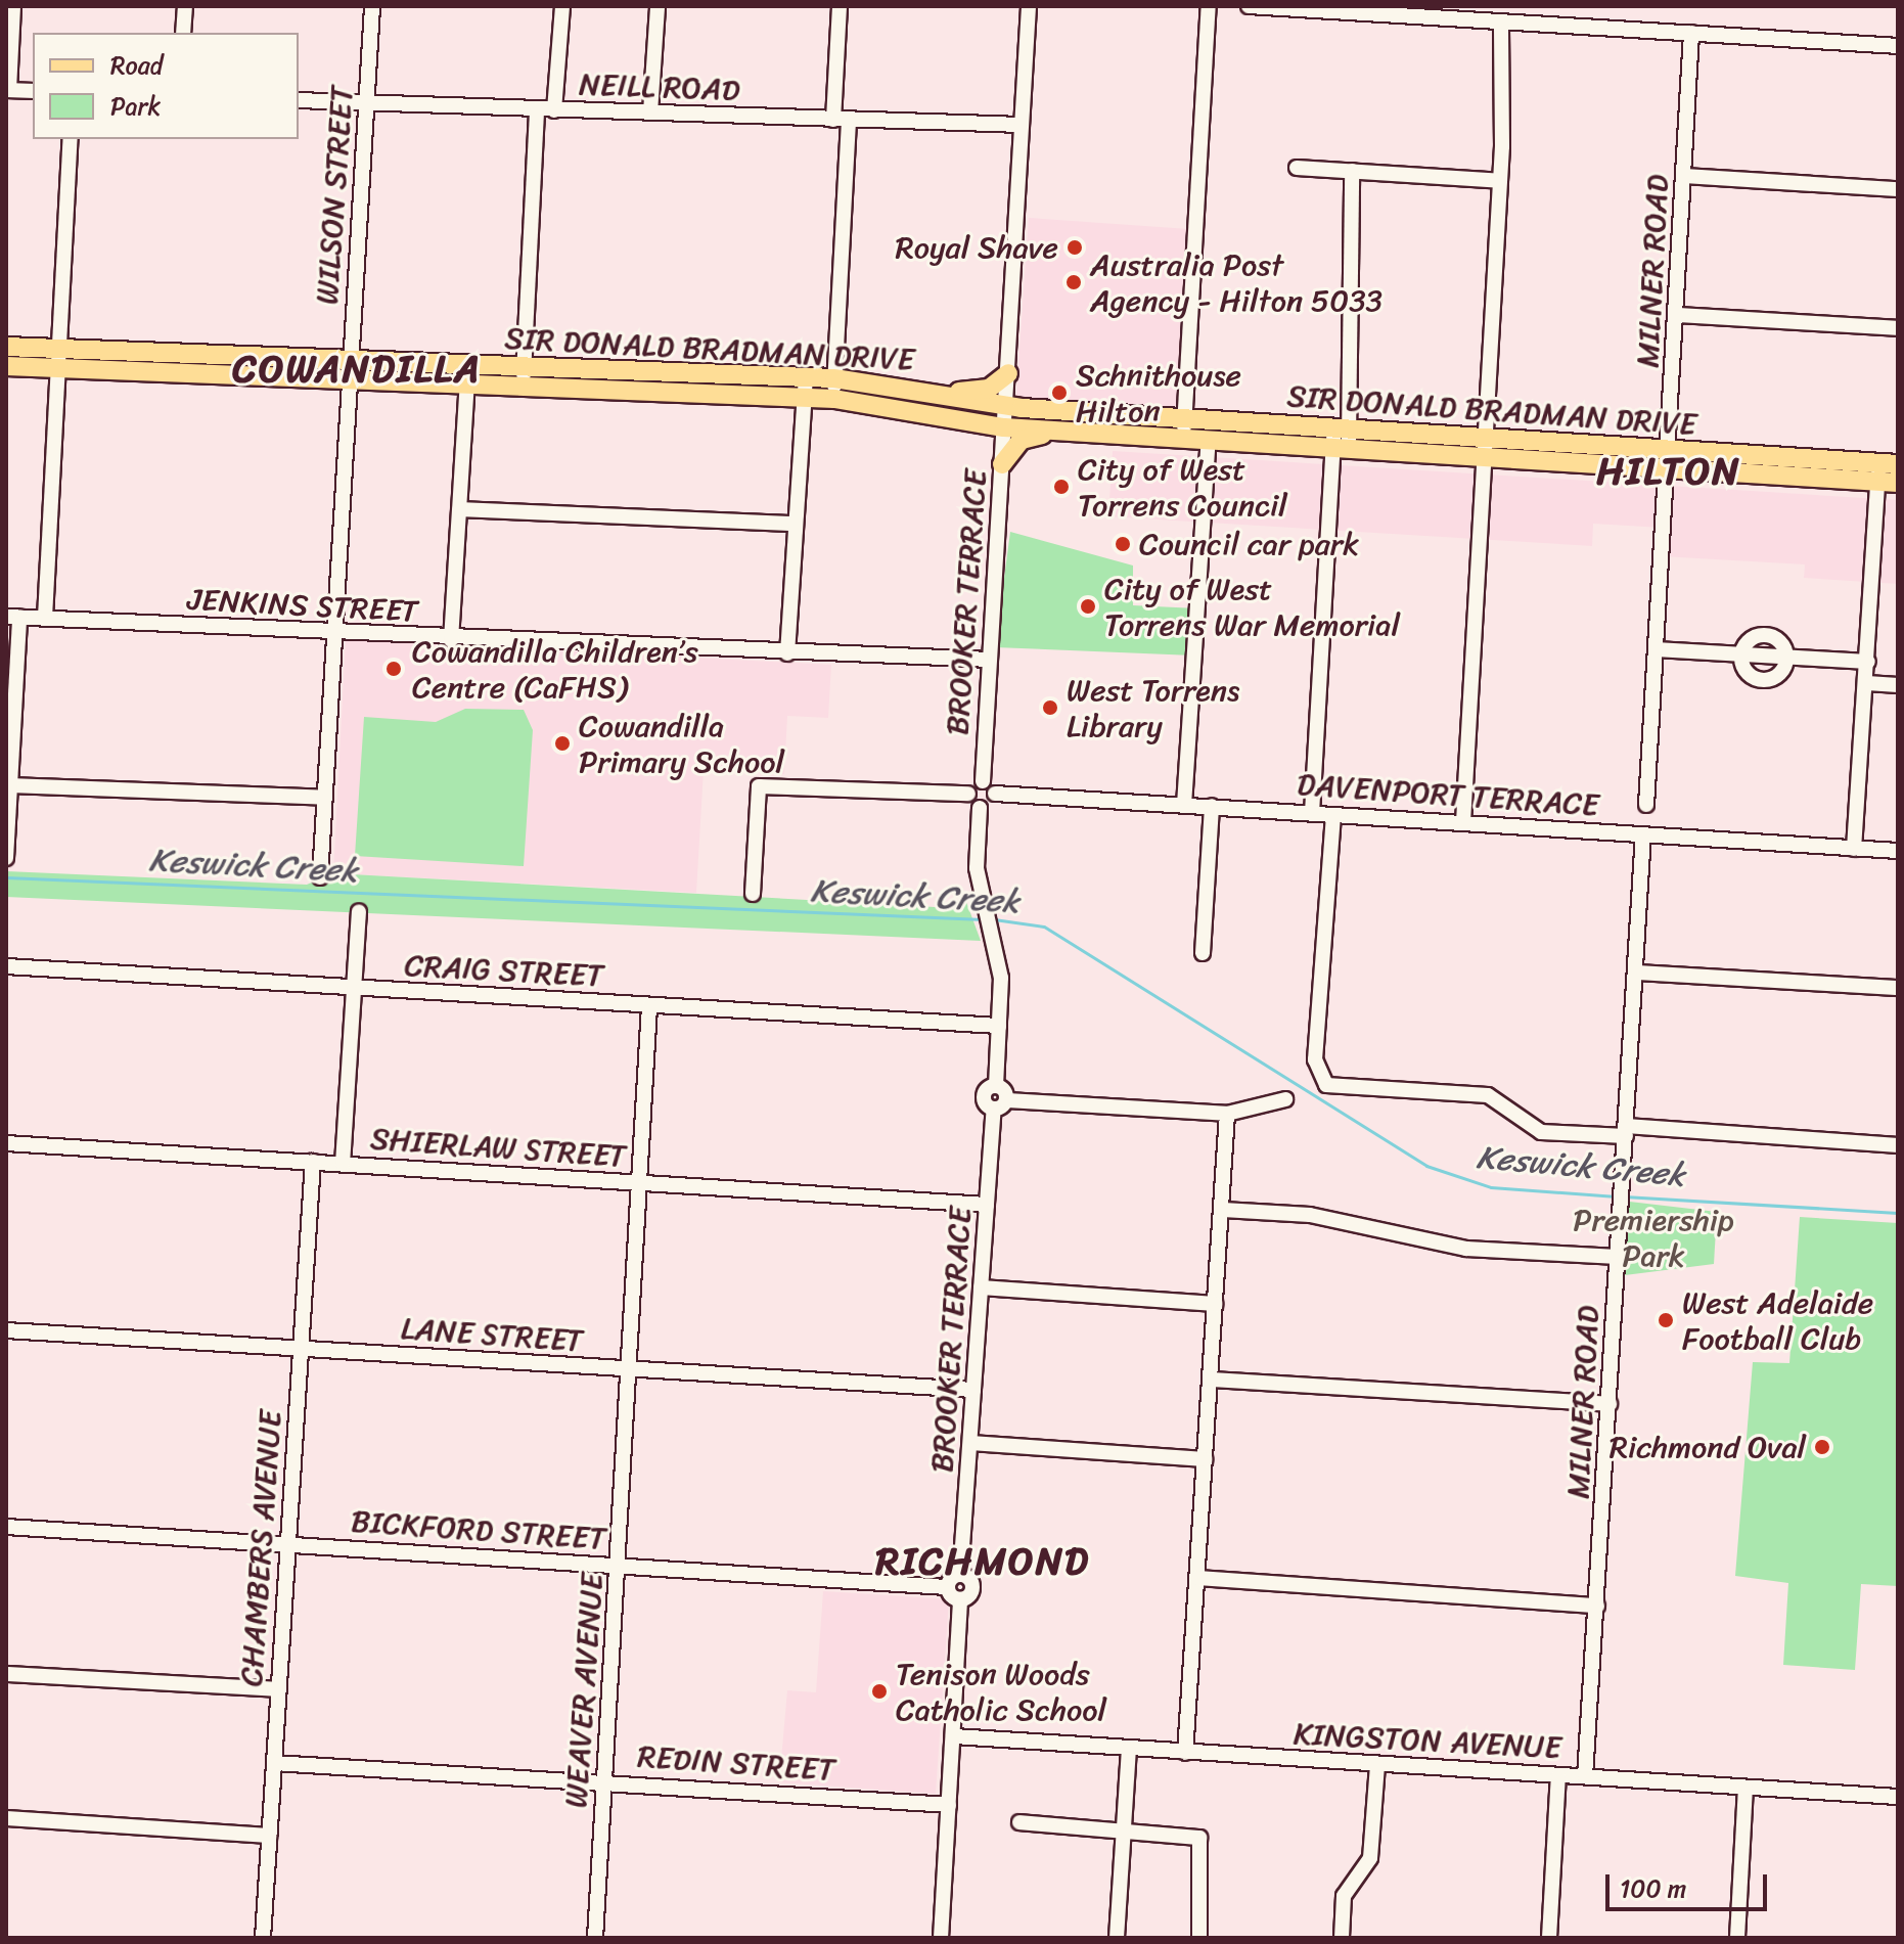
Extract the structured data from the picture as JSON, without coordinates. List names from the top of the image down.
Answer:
{
  "streets": {
    "main road": ["SIR DONALD BRADMAN DRIVE"],
    "street": [
      "NEILL ROAD",
      "WILSON STREET",
      "MILNER ROAD",
      "BROOKER TERRACE",
      "JENKINS STREET",
      "DAVENPORT TERRACE",
      "CRAIG STREET",
      "SHIERLAW STREET",
      "LANE STREET",
      "BICKFORD STREET",
      "CHAMBERS AVENUE",
      "WEAVER AVENUE",
      "KINGSTON AVENUE",
      "REDIN STREET"
    ]
  },
  "crossings": [
    ["NEILL ROAD", "WILSON STREET"],
    ["NEILL ROAD", "BROOKER TERRACE"],
    ["WILSON STREET", "SIR DONALD BRADMAN DRIVE"],
    ["WILSON STREET", "JENKINS STREET"],
    ["MILNER ROAD", "SIR DONALD BRADMAN DRIVE"],
    ["MILNER ROAD", "DAVENPORT TERRACE"],
    ["MILNER ROAD", "KINGSTON AVENUE"],
    ["SIR DONALD BRADMAN DRIVE", "BROOKER TERRACE"],
    ["BROOKER TERRACE", "JENKINS STREET"],
    ["BROOKER TERRACE", "SHIERLAW STREET"],
    ["BROOKER TERRACE", "LANE STREET"],
    ["CRAIG STREET", "WEAVER AVENUE"],
    ["SHIERLAW STREET", "CHAMBERS AVENUE"],
    ["SHIERLAW STREET", "WEAVER AVENUE"],
    ["LANE STREET", "CHAMBERS AVENUE"],
    ["LANE STREET", "WEAVER AVENUE"],
    ["BICKFORD STREET", "CHAMBERS AVENUE"],
    ["BICKFORD STREET", "WEAVER AVENUE"],
    ["CHAMBERS AVENUE", "REDIN STREET"],
    ["WEAVER AVENUE", "REDIN STREET"]
  ],
  "districts": ["COWANDILLA", "HILTON", "RICHMOND"],
  "water": ["Keswick Creek"],
  "parks": ["Premiership Park"],
  "places": [
    "Royal Shave",
    "Australia Post Agency - Hilton 5033",
    "Schnithouse Hilton",
    "City of West Torrens Council",
    "Council car park",
    "City of West Torrens War Memorial",
    "Cowandilla Children’s Centre (CaFHS)",
    "West Torrens Library",
    "Cowandilla Primary School",
    "West Adelaide Football Club",
    "Richmond Oval",
    "Tenison Woods Catholic School"
  ],
  "legend": ["Road", "Park"],
  "scale_bar": "100 m"
}
